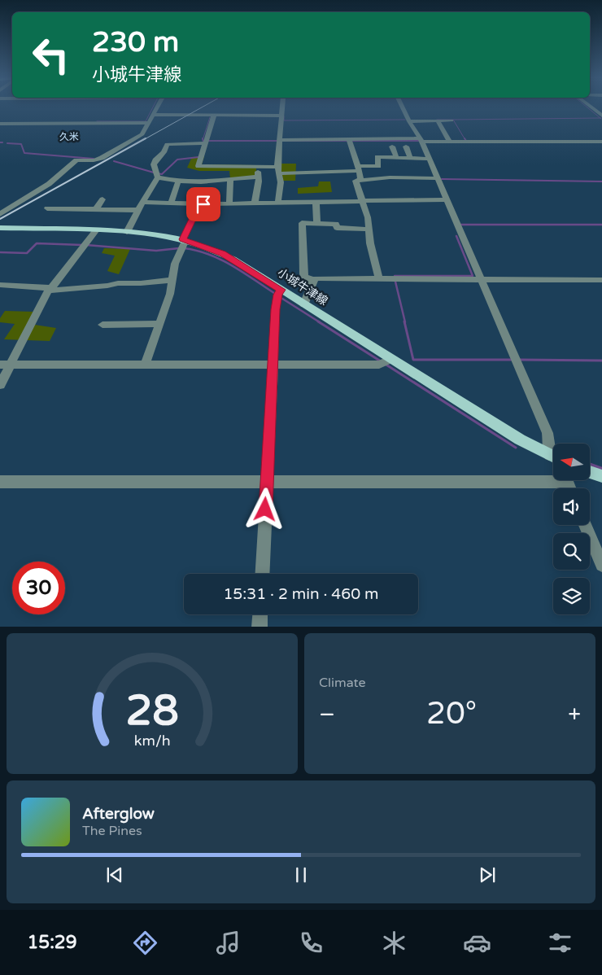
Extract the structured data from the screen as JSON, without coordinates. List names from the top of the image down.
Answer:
{
  "streets": {
    "main road": ["小城牛津線"]
  },
  "districts": ["久米"],
  "north": "left",
  "page": {
    "turn": ["230 m", "小城牛津線"],
    "limit": "30",
    "trip": "15:31 · 2 min · 460 m",
    "tile": "Climate",
    "heat": ["−", "20°", "+"],
    "song": ["Afterglow", "The Pines"],
    "tabs": "15:29",
    "gauge": ["28", "km/h"]
  }
}
